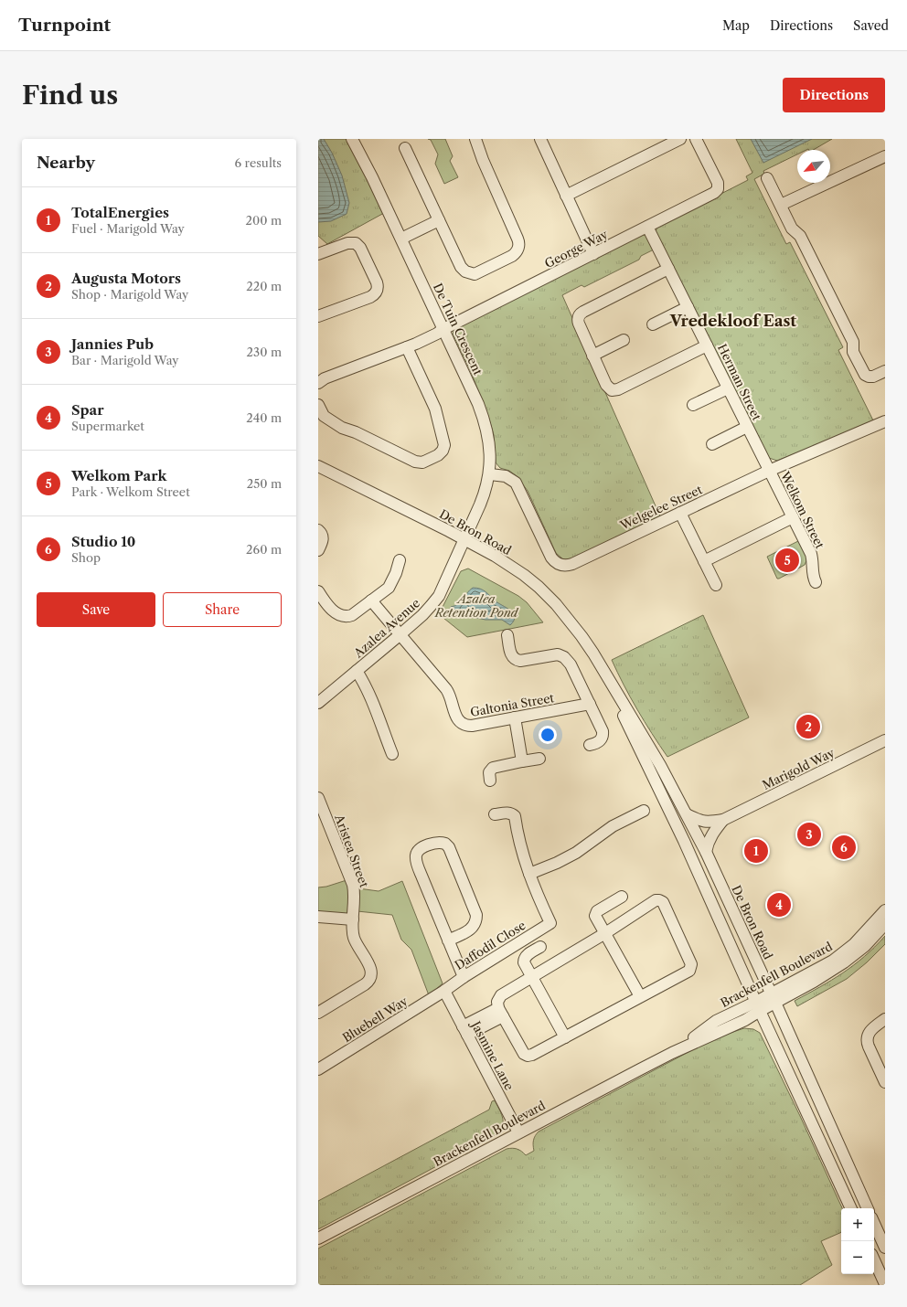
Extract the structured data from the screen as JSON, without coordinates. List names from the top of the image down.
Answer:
{
  "streets": {
    "street": [
      "George Way",
      "De Tuin Crescent",
      "Herman Street",
      "Welgelee Street",
      "Welkom Street",
      "De Bron Road",
      "Azalea Avenue",
      "Galtonia Street",
      "Marigold Way",
      "Aristea Street",
      "Daffodil Close",
      "Brackenfell Boulevard",
      "Bluebell Way",
      "Jasmine Lane"
    ]
  },
  "crossings": [
    ["George Way", "De Tuin Crescent"],
    ["George Way", "Herman Street"],
    ["De Tuin Crescent", "Welgelee Street"],
    ["De Tuin Crescent", "De Bron Road"],
    ["De Tuin Crescent", "Azalea Avenue"],
    ["Herman Street", "Welgelee Street"],
    ["Herman Street", "Welkom Street"],
    ["Welgelee Street", "Welkom Street"],
    ["De Bron Road", "Azalea Avenue"],
    ["De Bron Road", "Marigold Way"],
    ["De Bron Road", "Brackenfell Boulevard"],
    ["Azalea Avenue", "Galtonia Street"],
    ["Daffodil Close", "Bluebell Way"],
    ["Daffodil Close", "Jasmine Lane"],
    ["Brackenfell Boulevard", "Jasmine Lane"],
    ["Bluebell Way", "Jasmine Lane"]
  ],
  "districts": ["Vredekloof East"],
  "parks": ["Azalea Retention Pond"],
  "north": "bottom left",
  "page": {
    "header": "Turnpoint",
    "nav": ["Map", "Directions", "Saved"],
    "buttons": [
      "Directions",
      ["Save", "Share"]
    ],
    "title": "Find us",
    "heading": ["Nearby", "6 results"],
    "list": [
      {
        "mark": "1",
        "name": "TotalEnergies",
        "note": "Fuel · Marigold Way",
        "value": "200 m"
      },
      {
        "mark": "2",
        "name": "Augusta Motors",
        "note": "Shop · Marigold Way",
        "value": "220 m"
      },
      {
        "mark": "3",
        "name": "Jannies Pub",
        "note": "Bar · Marigold Way",
        "value": "230 m"
      },
      {
        "mark": "4",
        "name": "Spar",
        "note": "Supermarket",
        "value": "240 m"
      },
      {
        "mark": "5",
        "name": "Welkom Park",
        "note": "Park · Welkom Street",
        "value": "250 m"
      },
      {
        "mark": "6",
        "name": "Studio 10",
        "note": "Shop",
        "value": "260 m"
      }
    ],
    "pins": [
      "5",
      "2",
      "3",
      "6",
      "1",
      "4"
    ],
    "map_buttons": ["+", "−"]
  }
}
